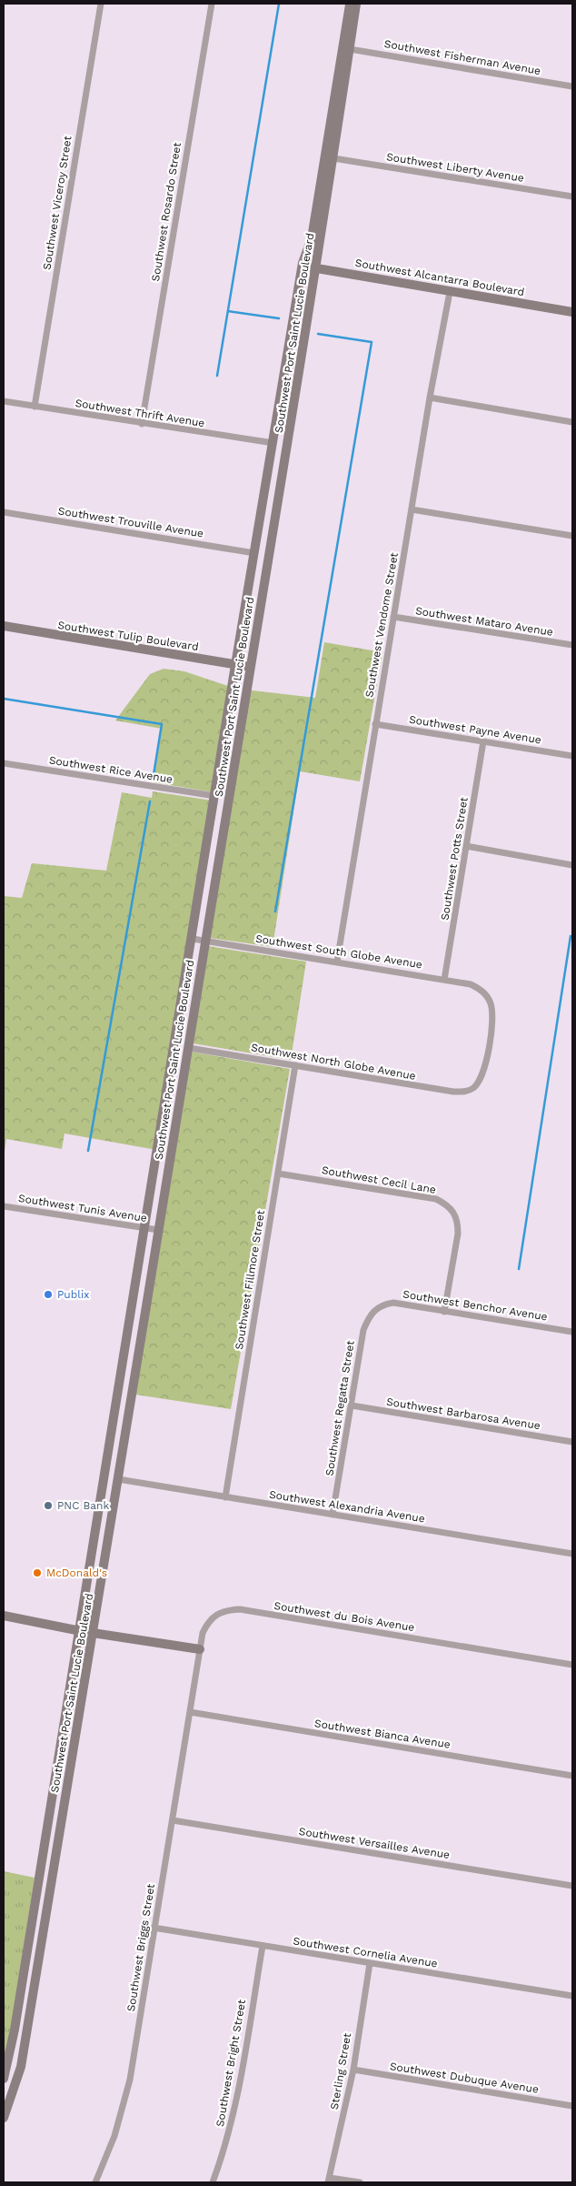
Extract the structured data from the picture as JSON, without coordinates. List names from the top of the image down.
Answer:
{
  "streets": {
    "main road": ["Southwest Alcantarra Boulevard", "Southwest Port Saint Lucie Boulevard", "Southwest Tulip Boulevard"],
    "street": [
      "Southwest Fisherman Avenue",
      "Southwest Liberty Avenue",
      "Southwest Viceroy Street",
      "Southwest Rosardo Street",
      "Southwest Thrift Avenue",
      "Southwest Trouville Avenue",
      "Southwest Mataro Avenue",
      "Southwest Vendome Street",
      "Southwest Payne Avenue",
      "Southwest Rice Avenue",
      "Southwest Potts Street",
      "Southwest South Globe Avenue",
      "Southwest North Globe Avenue",
      "Southwest Cecil Lane",
      "Southwest Tunis Avenue",
      "Southwest Fillmore Street",
      "Southwest Benchor Avenue",
      "Southwest Regatta Street",
      "Southwest Barbarosa Avenue",
      "Southwest Alexandria Avenue",
      "Southwest du Bois Avenue",
      "Southwest Bianca Avenue",
      "Southwest Versailles Avenue",
      "Southwest Briggs Street",
      "Southwest Cornelia Avenue",
      "Southwest Bright Street",
      "Sterling Street",
      "Southwest Dubuque Avenue"
    ]
  },
  "crossings": [
    ["Southwest Fisherman Avenue", "Southwest Port Saint Lucie Boulevard"],
    ["Southwest Liberty Avenue", "Southwest Port Saint Lucie Boulevard"],
    ["Southwest Viceroy Street", "Southwest Thrift Avenue"],
    ["Southwest Rosardo Street", "Southwest Thrift Avenue"],
    ["Southwest Alcantarra Boulevard", "Southwest Port Saint Lucie Boulevard"],
    ["Southwest Alcantarra Boulevard", "Southwest Vendome Street"],
    ["Southwest Port Saint Lucie Boulevard", "Southwest Thrift Avenue"],
    ["Southwest Port Saint Lucie Boulevard", "Southwest Trouville Avenue"],
    ["Southwest Port Saint Lucie Boulevard", "Southwest Tulip Boulevard"],
    ["Southwest Port Saint Lucie Boulevard", "Southwest Rice Avenue"],
    ["Southwest Port Saint Lucie Boulevard", "Southwest South Globe Avenue"],
    ["Southwest Port Saint Lucie Boulevard", "Southwest North Globe Avenue"],
    ["Southwest Port Saint Lucie Boulevard", "Southwest Tunis Avenue"],
    ["Southwest Port Saint Lucie Boulevard", "Southwest Alexandria Avenue"],
    ["Southwest Mataro Avenue", "Southwest Vendome Street"],
    ["Southwest Vendome Street", "Southwest Payne Avenue"],
    ["Southwest Vendome Street", "Southwest South Globe Avenue"],
    ["Southwest Payne Avenue", "Southwest Potts Street"],
    ["Southwest Potts Street", "Southwest South Globe Avenue"],
    ["Southwest South Globe Avenue", "Southwest North Globe Avenue"],
    ["Southwest North Globe Avenue", "Southwest Fillmore Street"],
    ["Southwest Cecil Lane", "Southwest Fillmore Street"],
    ["Southwest Cecil Lane", "Southwest Benchor Avenue"],
    ["Southwest Fillmore Street", "Southwest Alexandria Avenue"],
    ["Southwest Benchor Avenue", "Southwest Regatta Street"],
    ["Southwest Regatta Street", "Southwest Barbarosa Avenue"],
    ["Southwest Regatta Street", "Southwest Alexandria Avenue"],
    ["Southwest du Bois Avenue", "Southwest Bianca Avenue"],
    ["Southwest du Bois Avenue", "Southwest Briggs Street"],
    ["Southwest Bianca Avenue", "Southwest Briggs Street"],
    ["Southwest Versailles Avenue", "Southwest Briggs Street"],
    ["Southwest Briggs Street", "Southwest Cornelia Avenue"],
    ["Southwest Cornelia Avenue", "Southwest Bright Street"],
    ["Southwest Cornelia Avenue", "Sterling Street"],
    ["Sterling Street", "Southwest Dubuque Avenue"]
  ],
  "places": ["Publix", "PNC Bank", "McDonald's"]
}
